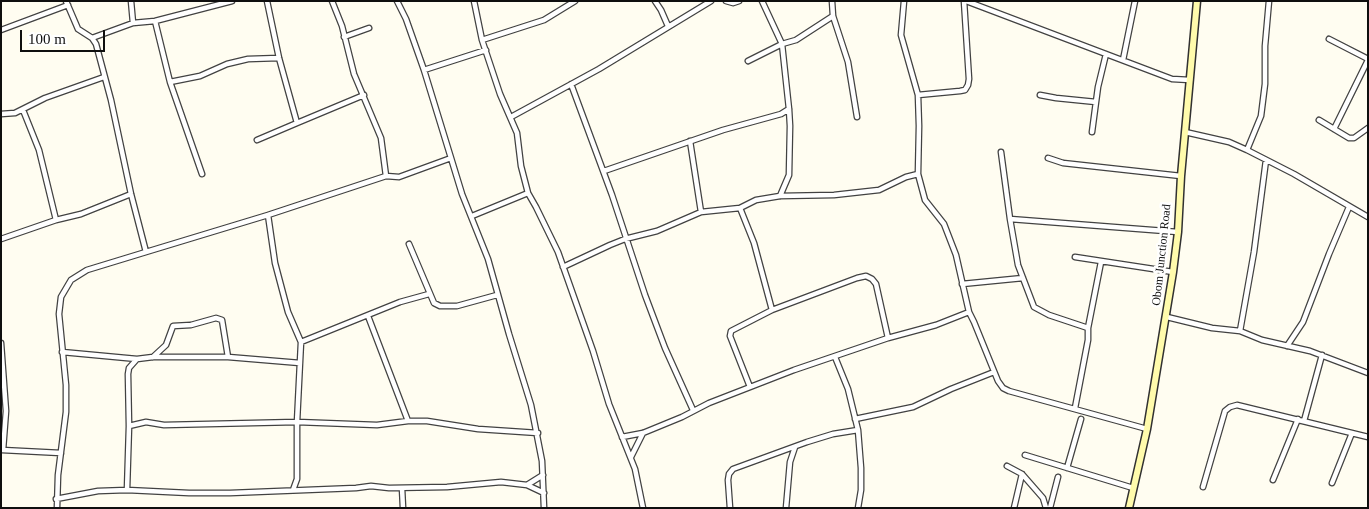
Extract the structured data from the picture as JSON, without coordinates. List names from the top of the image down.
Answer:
{
  "streets": {
    "main road": ["Obom Junction Road"]
  },
  "scale_bar": "100 m"
}
